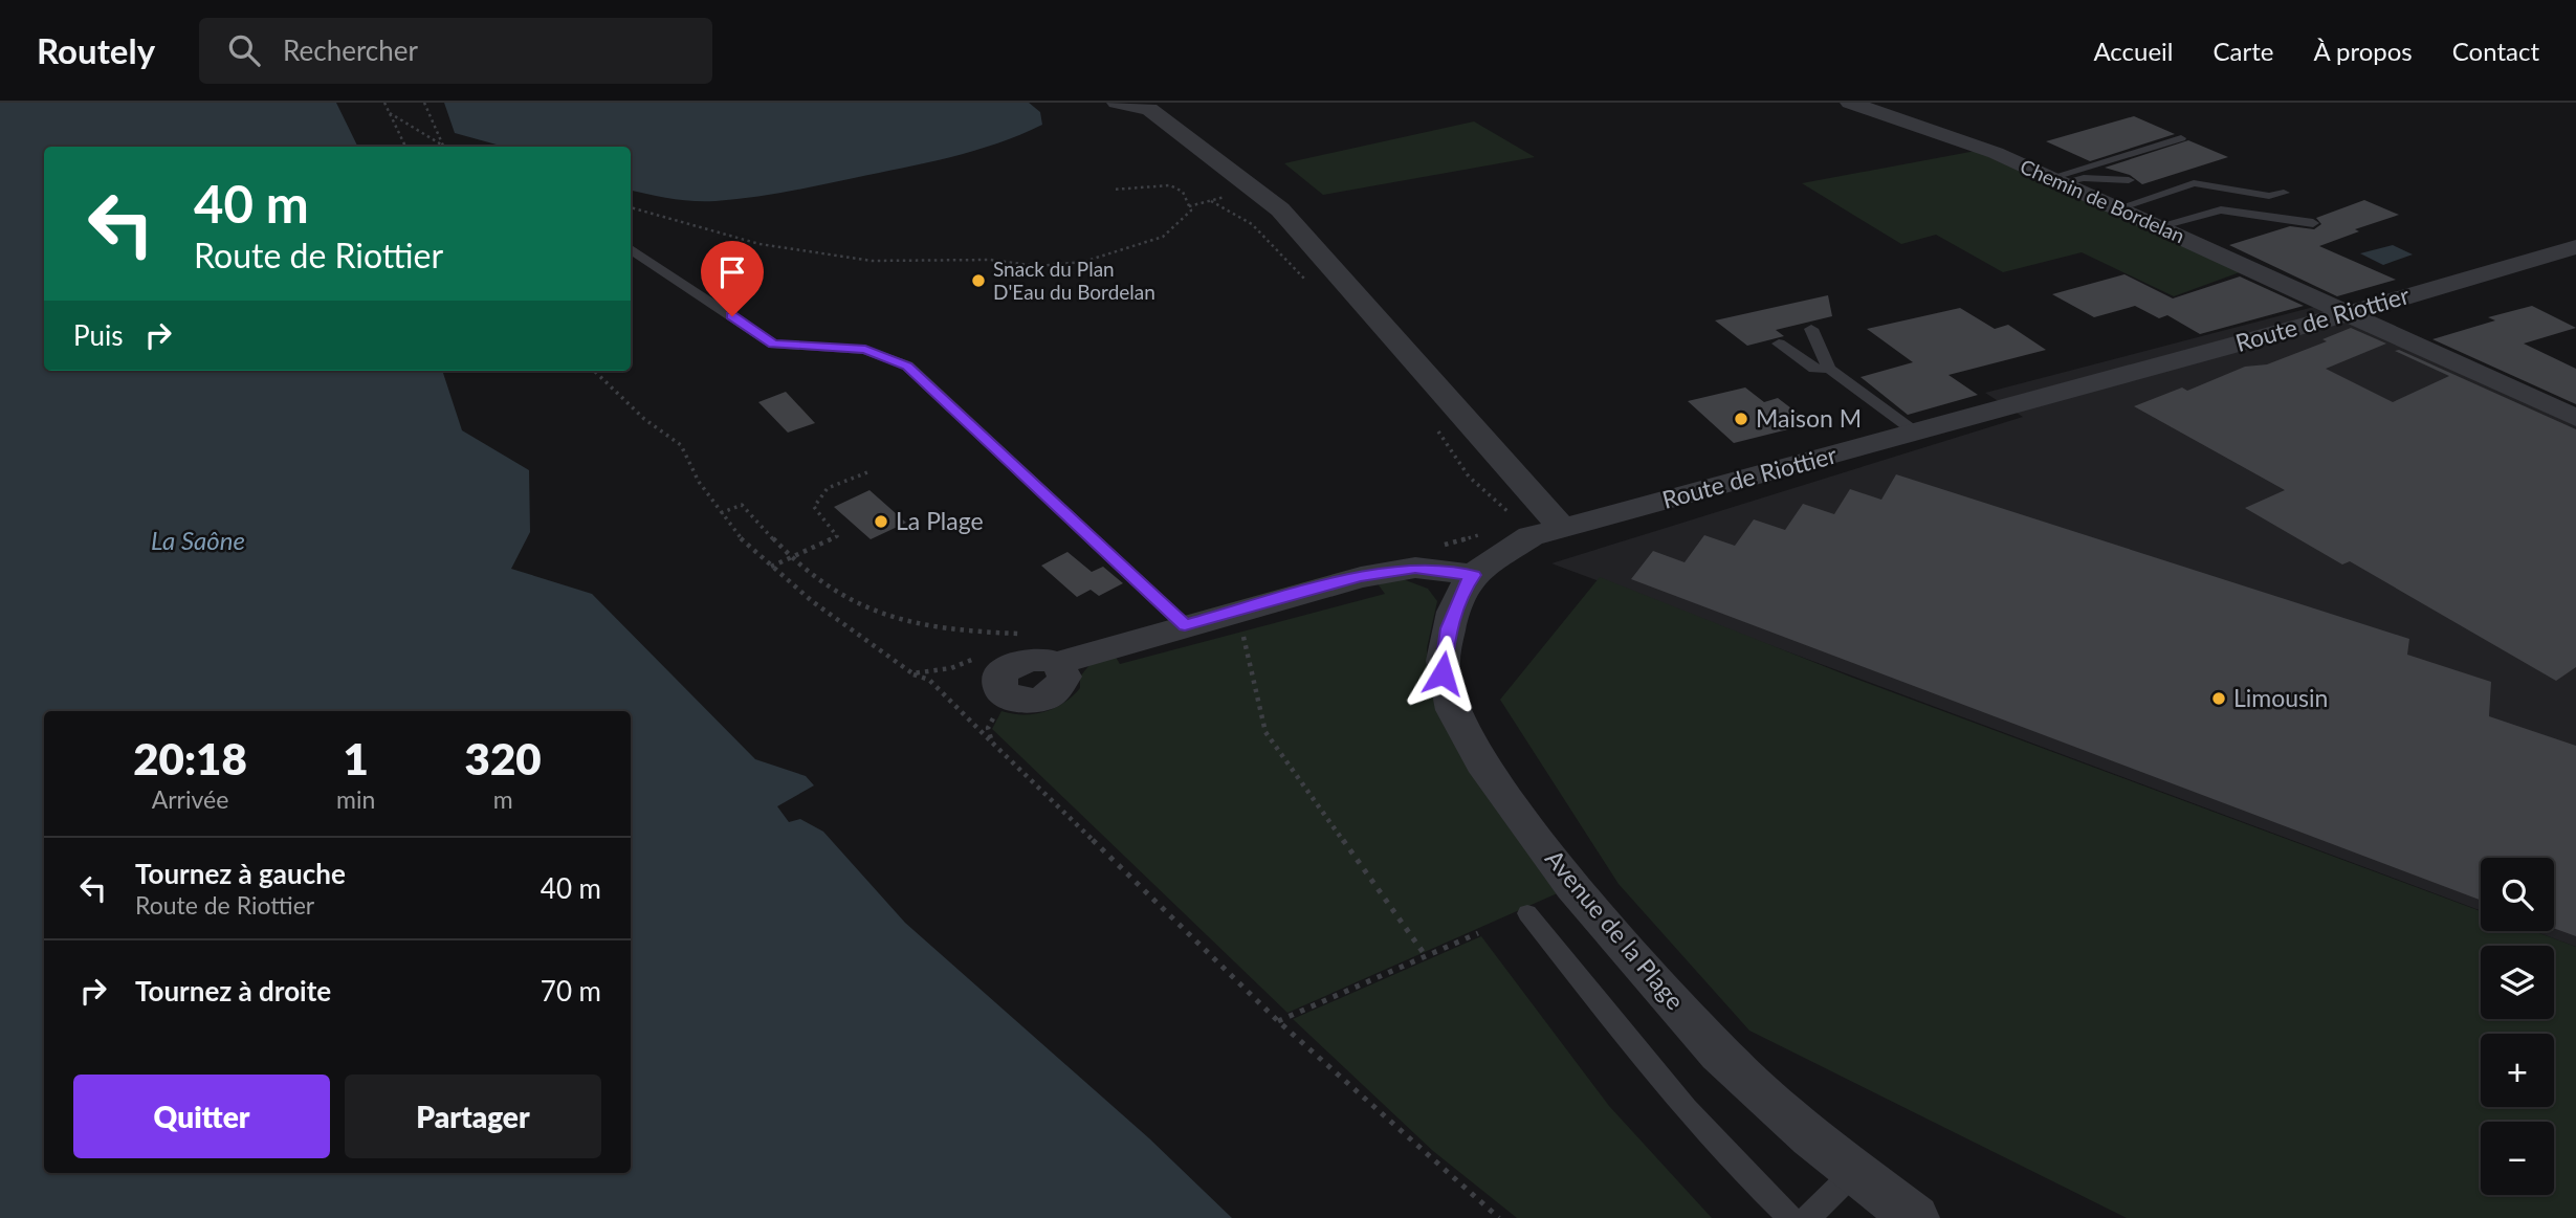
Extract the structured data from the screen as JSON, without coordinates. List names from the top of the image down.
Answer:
{
  "streets": {
    "street": ["Chemin de Bordelan", "Route de Riottier", "Avenue de la Plage"]
  },
  "crossings": [
    ["Chemin de Bordelan", "Route de Riottier"],
    ["Route de Riottier", "Avenue de la Plage"]
  ],
  "water": ["La Saône"],
  "places": [
    "Snack du Plan D'Eau du Bordelan",
    "Maison M",
    "La Plage",
    "Limousin"
  ],
  "page": {
    "header": "Routely",
    "search": "Rechercher",
    "nav": [
      "Accueil",
      "Carte",
      "À propos",
      "Contact"
    ],
    "turn": ["40 m", "Route de Riottier"],
    "then": "Puis",
    "eta": [
      "20:18",
      "Arrivée",
      "1",
      "min",
      "320",
      "m"
    ],
    "list": [
      {
        "name": "Tournez à gauche",
        "note": "Route de Riottier",
        "value": "40 m"
      },
      {
        "name": "Tournez à droite",
        "value": "70 m"
      }
    ],
    "map_buttons": ["+", "−"],
    "buttons": ["Quitter", "Partager"]
  }
}
